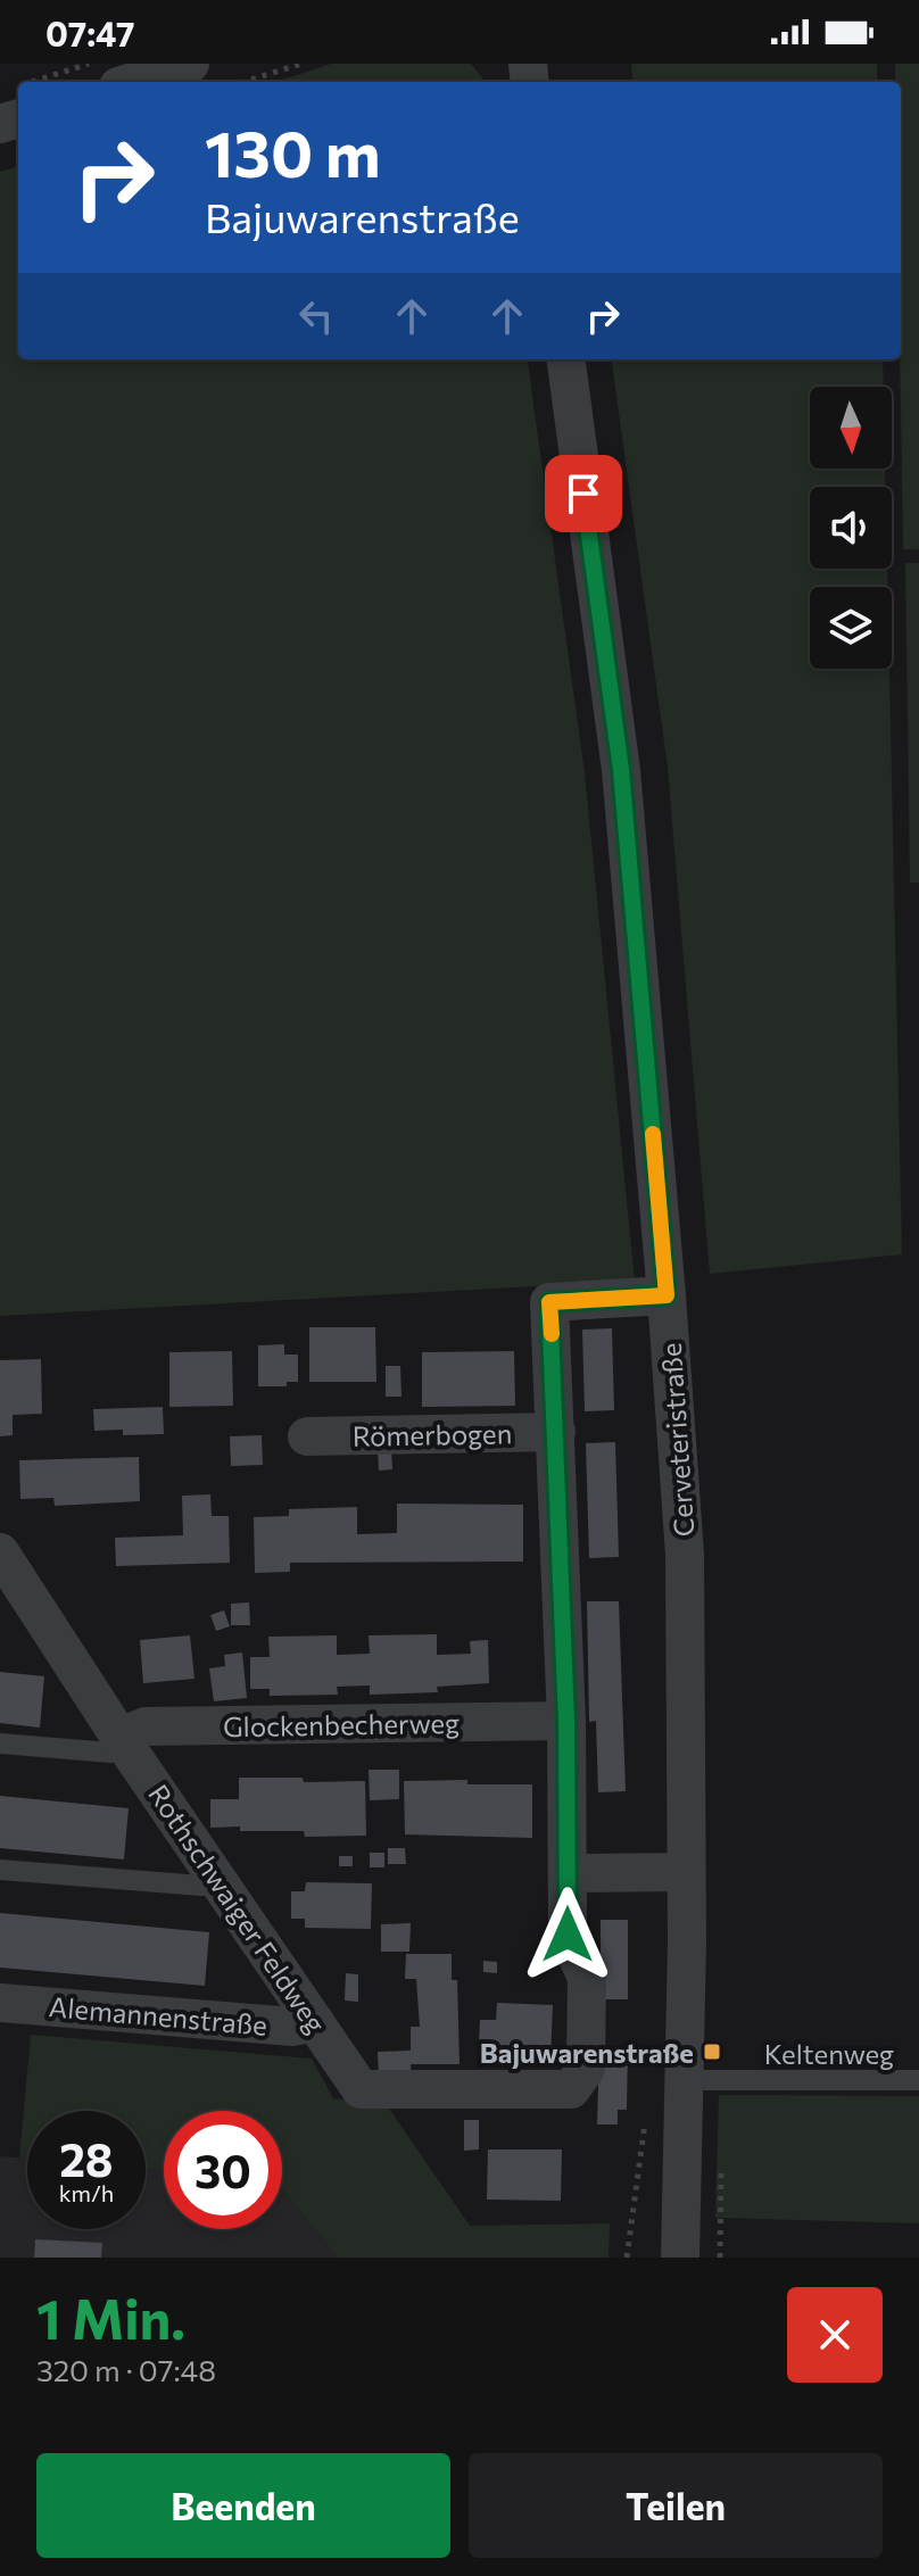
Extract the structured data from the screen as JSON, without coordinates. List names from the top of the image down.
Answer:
{
  "streets": {
    "street": [
      "Römerbogen",
      "Cerveteristraße",
      "Glockenbecherweg",
      "Rothschwaiger Feldweg",
      "Alemannenstraße"
    ],
    "lane": ["Keltenweg"]
  },
  "crossings": [
    ["Cerveteristraße", "Keltenweg"],
    ["Glockenbecherweg", "Rothschwaiger Feldweg"],
    ["Rothschwaiger Feldweg", "Alemannenstraße"]
  ],
  "places": {
    "transit": ["Bajuwarenstraße"]
  },
  "north": "bottom",
  "page": {
    "status": "07:47",
    "turn": ["130 m", "Bajuwarenstraße"],
    "speed": "28 km/h",
    "limit": "30",
    "heading": ["1 Min.", "320 m · 07:48"],
    "buttons": ["Beenden", "Teilen"]
  }
}
